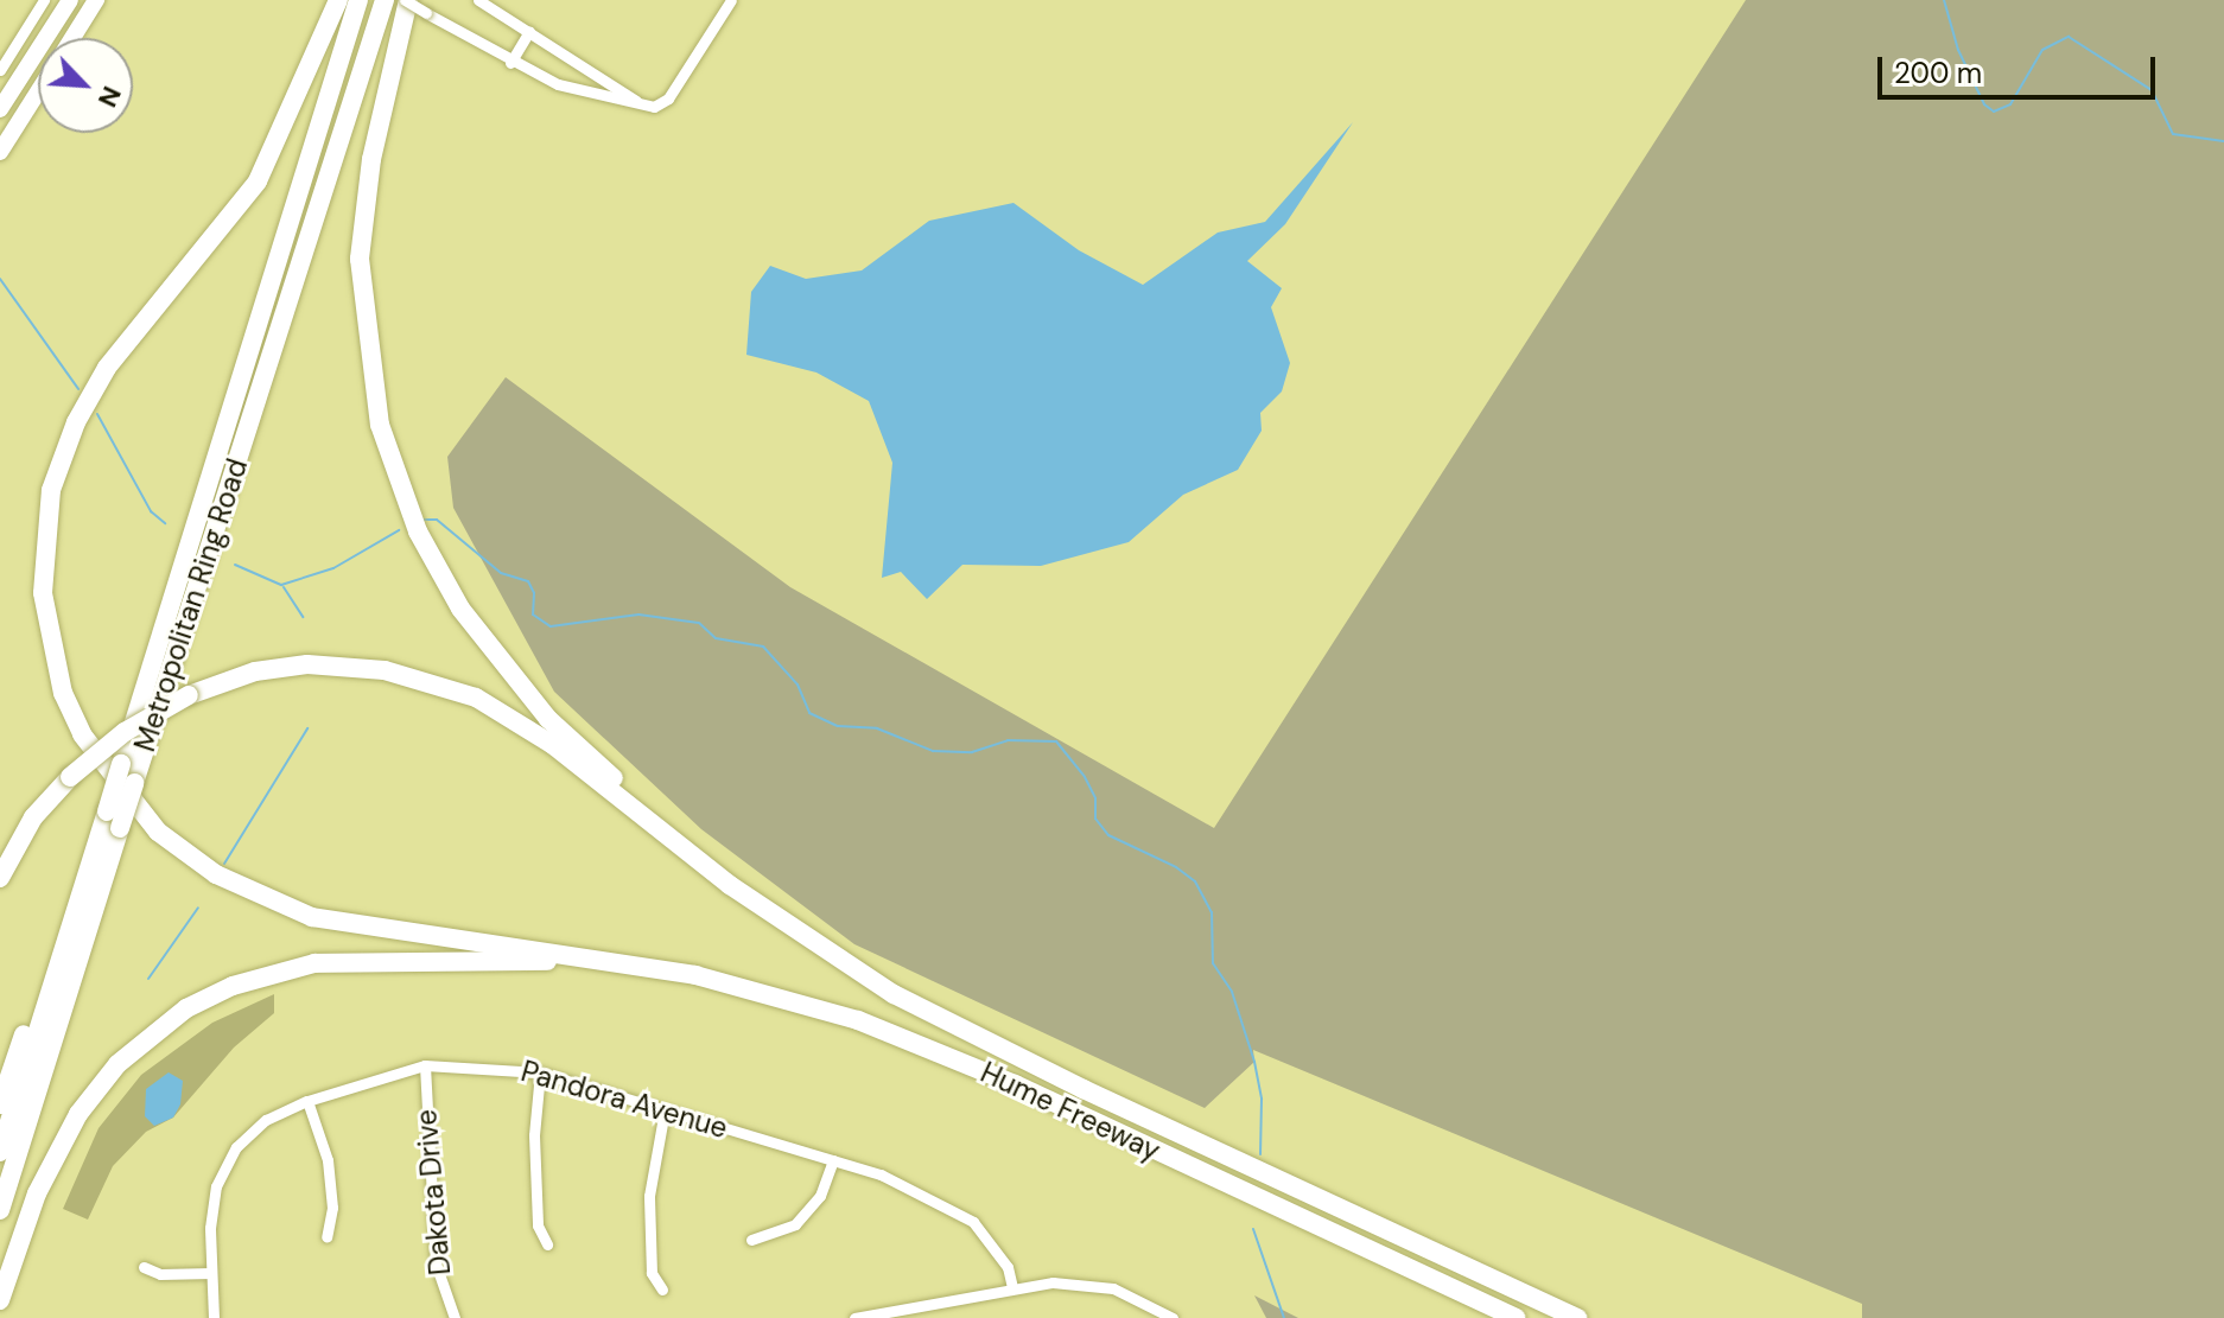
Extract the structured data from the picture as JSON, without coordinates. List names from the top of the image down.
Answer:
{
  "streets": {
    "highway": ["Metropolitan Ring Road", "Hume Freeway"],
    "street": ["Pandora Avenue", "Dakota Drive"]
  },
  "crossings": [
    ["Pandora Avenue", "Dakota Drive"]
  ],
  "scale_bar": "200 m",
  "north": "bottom right"
}
